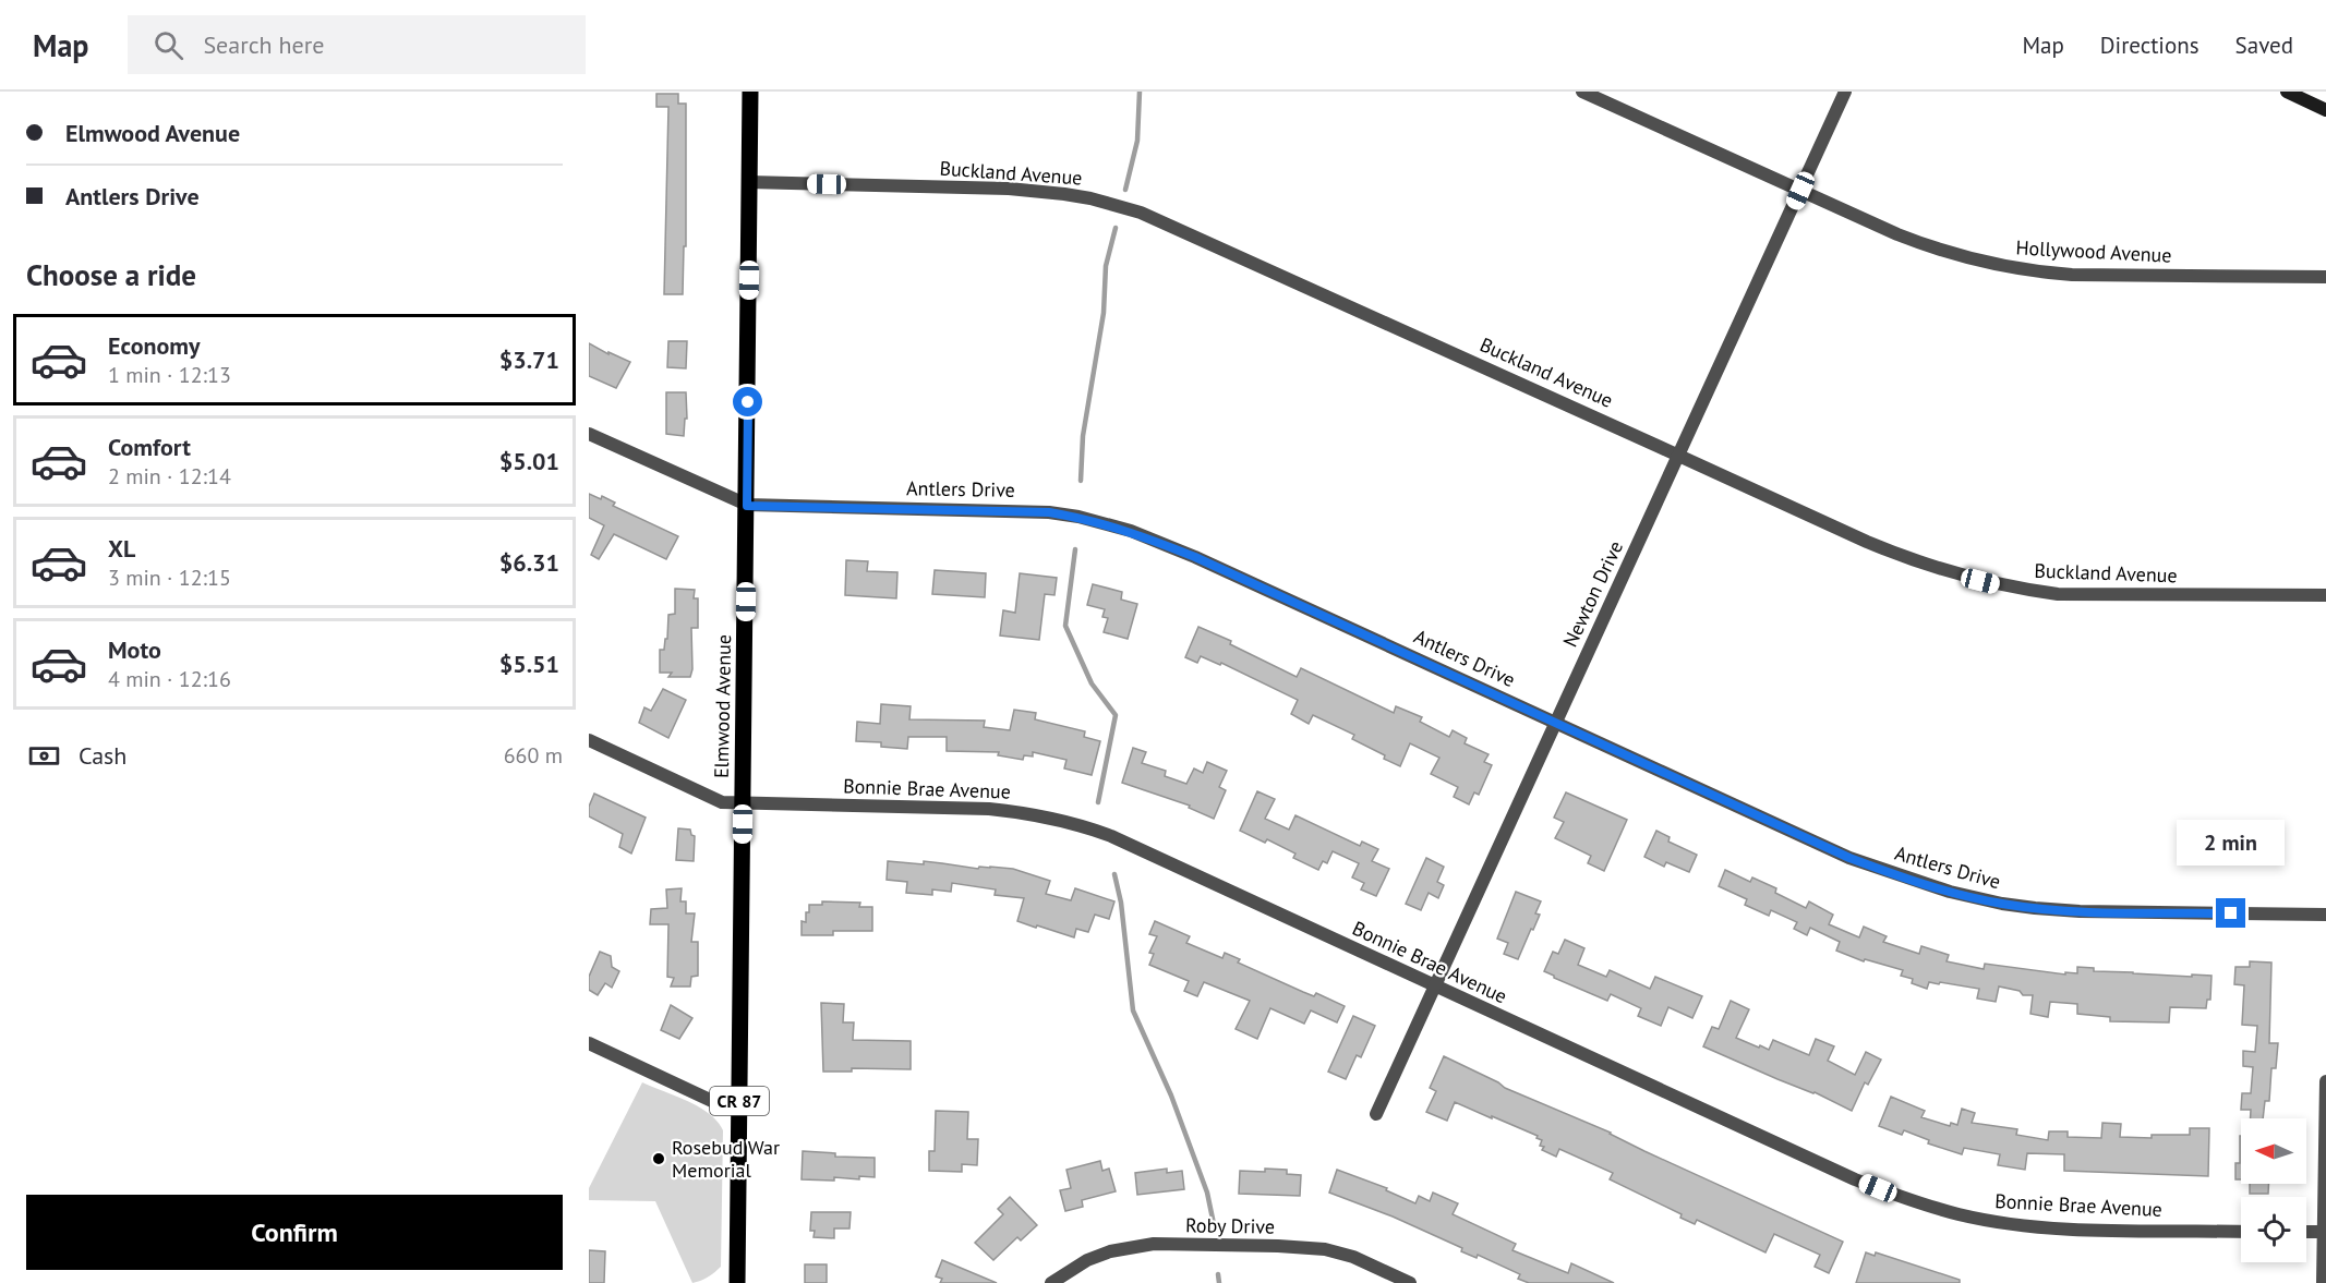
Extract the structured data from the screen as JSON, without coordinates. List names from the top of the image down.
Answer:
{
  "streets": {
    "main road": ["Elmwood Avenue", "CR 87"],
    "street": [
      "Buckland Avenue",
      "Hollywood Avenue",
      "Antlers Drive",
      "Newton Drive",
      "Bonnie Brae Avenue",
      "Roby Drive"
    ]
  },
  "crossings": [
    ["Buckland Avenue", "Newton Drive"],
    ["Buckland Avenue", "Elmwood Avenue"],
    ["Hollywood Avenue", "Newton Drive"],
    ["Antlers Drive", "Newton Drive"],
    ["Antlers Drive", "Elmwood Avenue"],
    ["Newton Drive", "Bonnie Brae Avenue"],
    ["Elmwood Avenue", "Bonnie Brae Avenue"]
  ],
  "places": ["Rosebud War Memorial"],
  "north": "left",
  "page": {
    "header": "Map",
    "search": "Search here",
    "nav": ["Map", "Directions", "Saved"],
    "banner": ["Elmwood Avenue", "Antlers Drive"],
    "heading": "Choose a ride",
    "list": [
      {
        "name": "Economy",
        "note": "1 min · 12:13",
        "value": "$3.71"
      },
      {
        "name": "Comfort",
        "note": "2 min · 12:14",
        "value": "$5.01"
      },
      {
        "name": "XL",
        "note": "3 min · 12:15",
        "value": "$6.31"
      },
      {
        "name": "Moto",
        "note": "4 min · 12:16",
        "value": "$5.51"
      }
    ],
    "pay": ["Cash", "660 m"],
    "bubble": "2 min",
    "buttons": "Confirm"
  }
}
